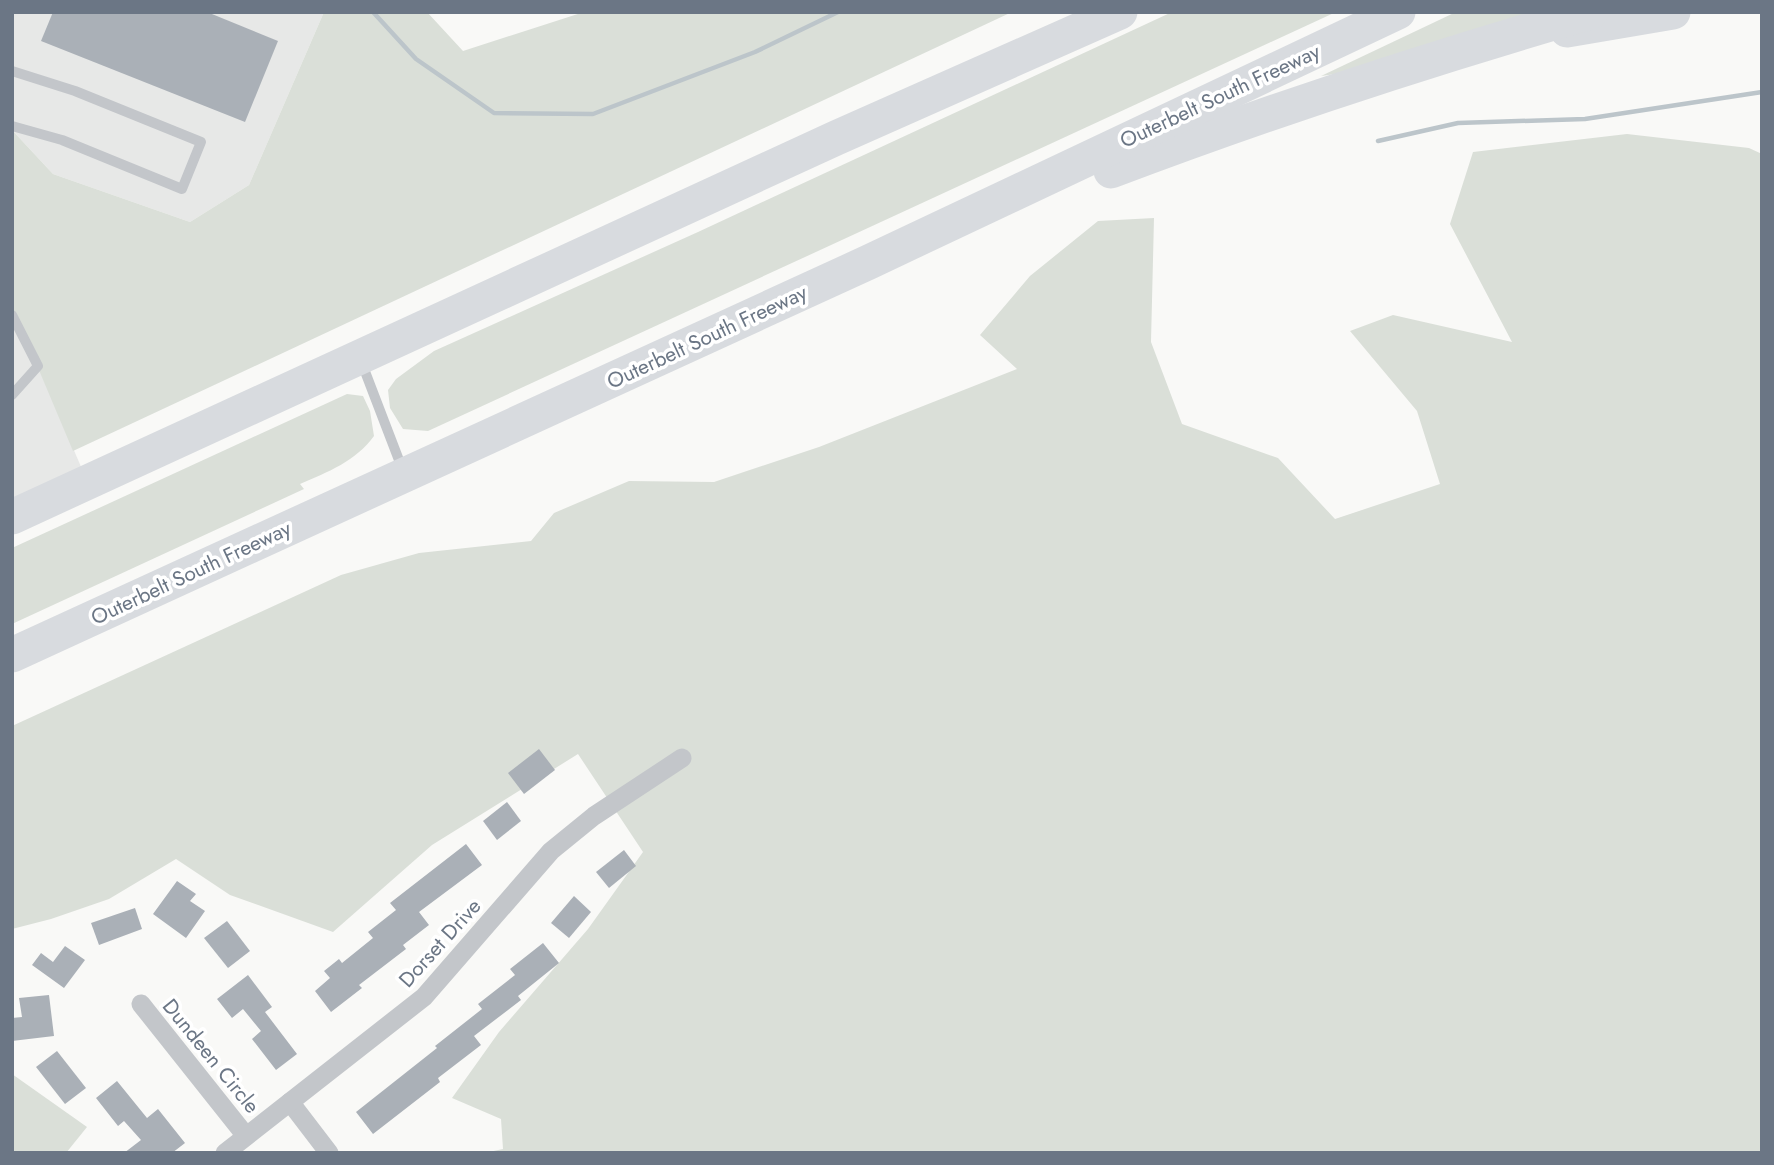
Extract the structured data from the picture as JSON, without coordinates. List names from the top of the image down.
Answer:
{
  "streets": {
    "highway": ["Outerbelt South Freeway"],
    "street": ["Dorset Drive", "Dundeen Circle"]
  },
  "crossings": [
    ["Dorset Drive", "Dundeen Circle"]
  ]
}
